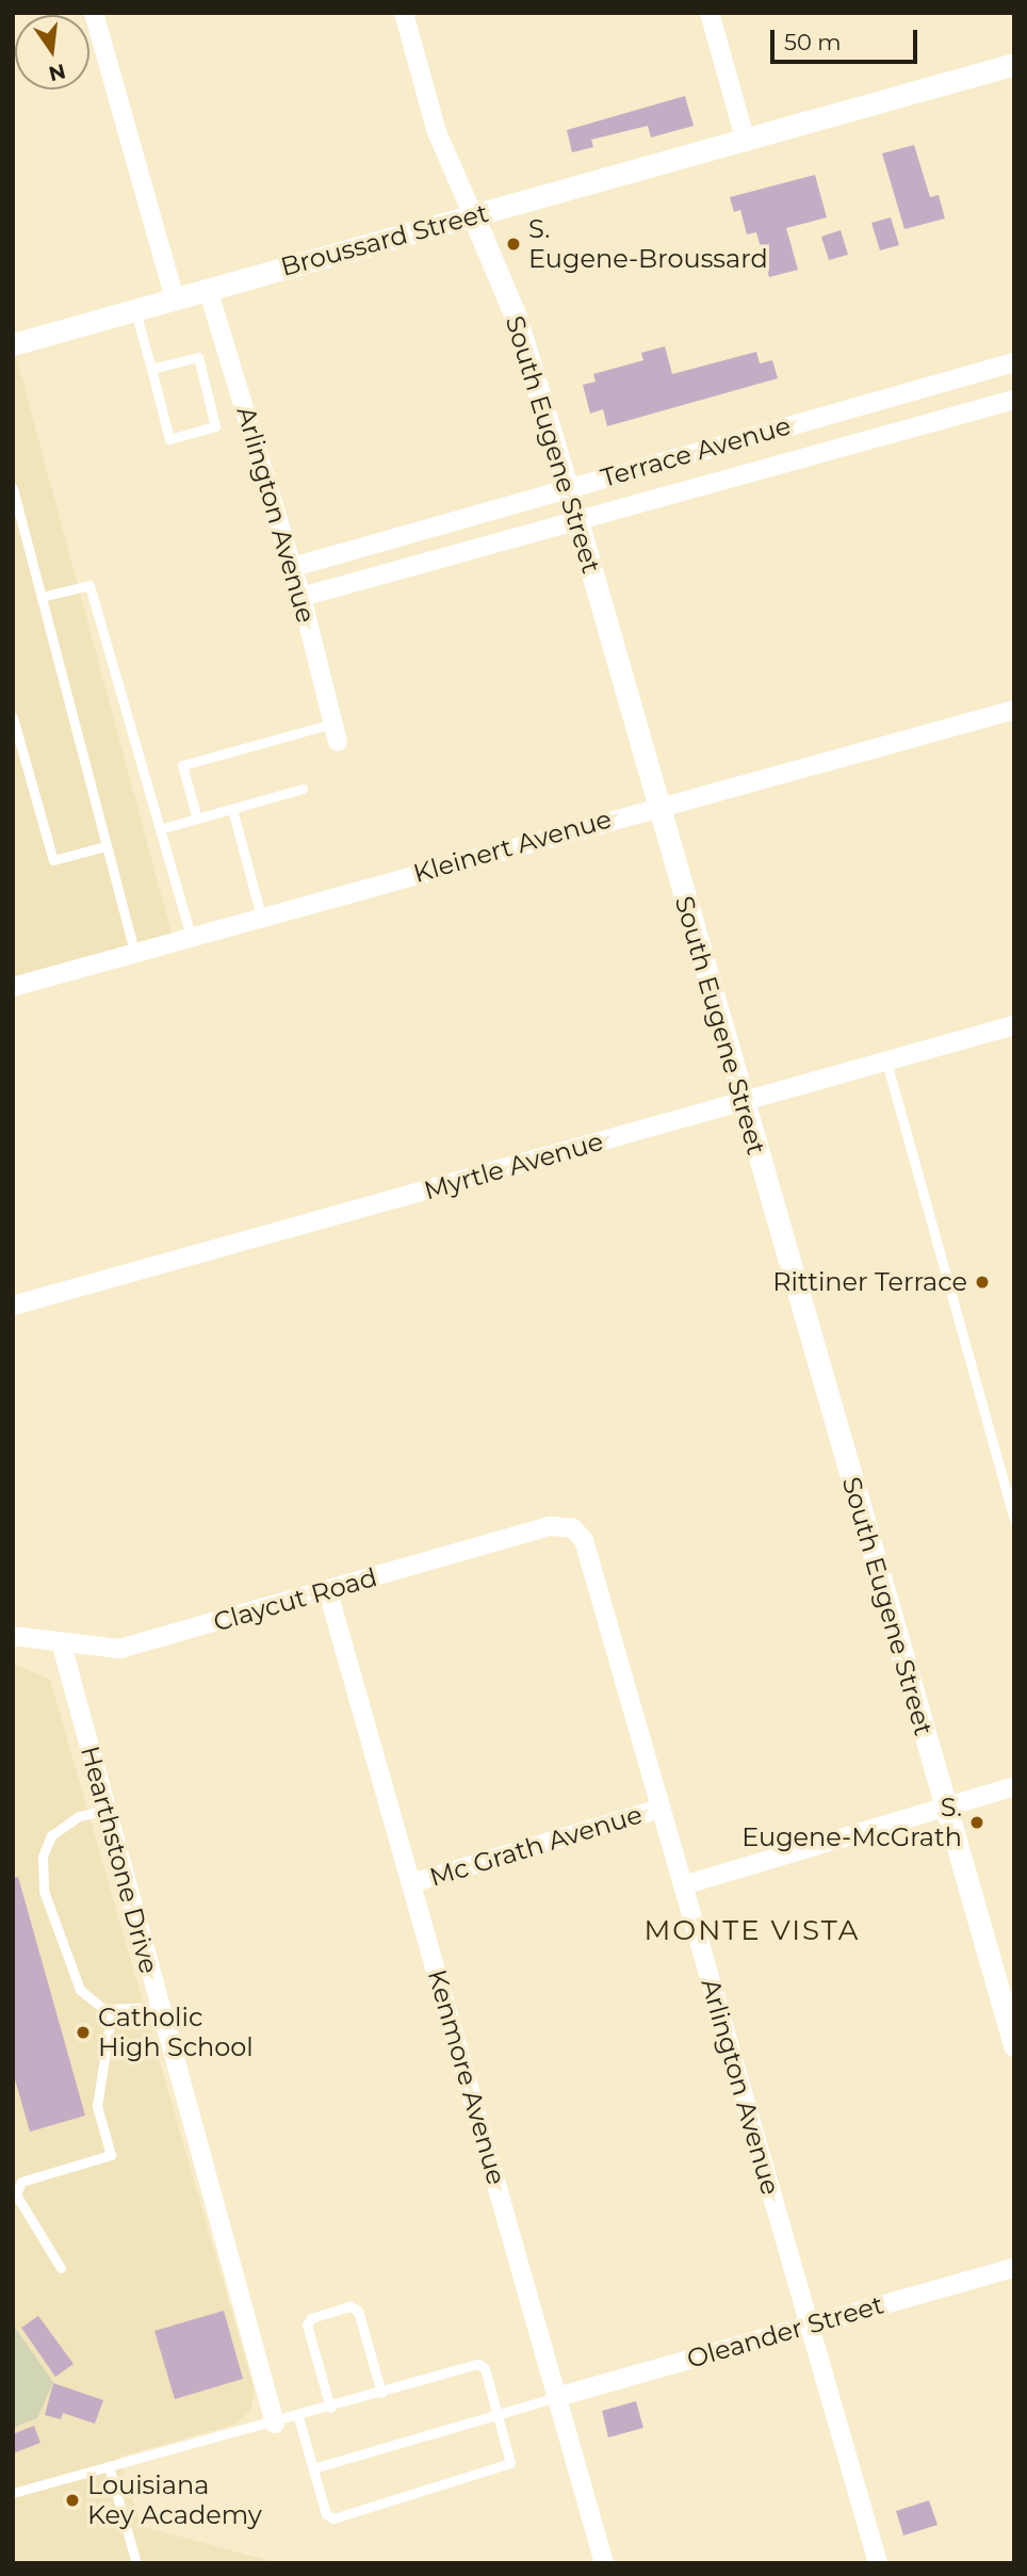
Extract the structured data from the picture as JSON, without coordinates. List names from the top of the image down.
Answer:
{
  "streets": {
    "street": [
      "Broussard Street",
      "South Eugene Street",
      "Terrace Avenue",
      "Arlington Avenue",
      "Kleinert Avenue",
      "Myrtle Avenue",
      "Claycut Road",
      "Mc Grath Avenue",
      "Hearthstone Drive",
      "Kenmore Avenue",
      "Oleander Street"
    ]
  },
  "crossings": [
    ["Broussard Street", "South Eugene Street"],
    ["Broussard Street", "Arlington Avenue"],
    ["South Eugene Street", "Terrace Avenue"],
    ["South Eugene Street", "Kleinert Avenue"],
    ["South Eugene Street", "Myrtle Avenue"],
    ["Terrace Avenue", "Arlington Avenue"],
    ["Arlington Avenue", "Claycut Road"],
    ["Arlington Avenue", "Mc Grath Avenue"],
    ["Arlington Avenue", "Oleander Street"],
    ["Claycut Road", "Hearthstone Drive"],
    ["Claycut Road", "Kenmore Avenue"],
    ["Mc Grath Avenue", "Kenmore Avenue"],
    ["Kenmore Avenue", "Oleander Street"]
  ],
  "districts": ["MONTE VISTA"],
  "places": [
    "S. Eugene-Broussard",
    "Rittiner Terrace",
    "S. Eugene-McGrath",
    "Catholic High School",
    "Louisiana Key Academy"
  ],
  "scale_bar": "50 m",
  "north": "bottom"
}
